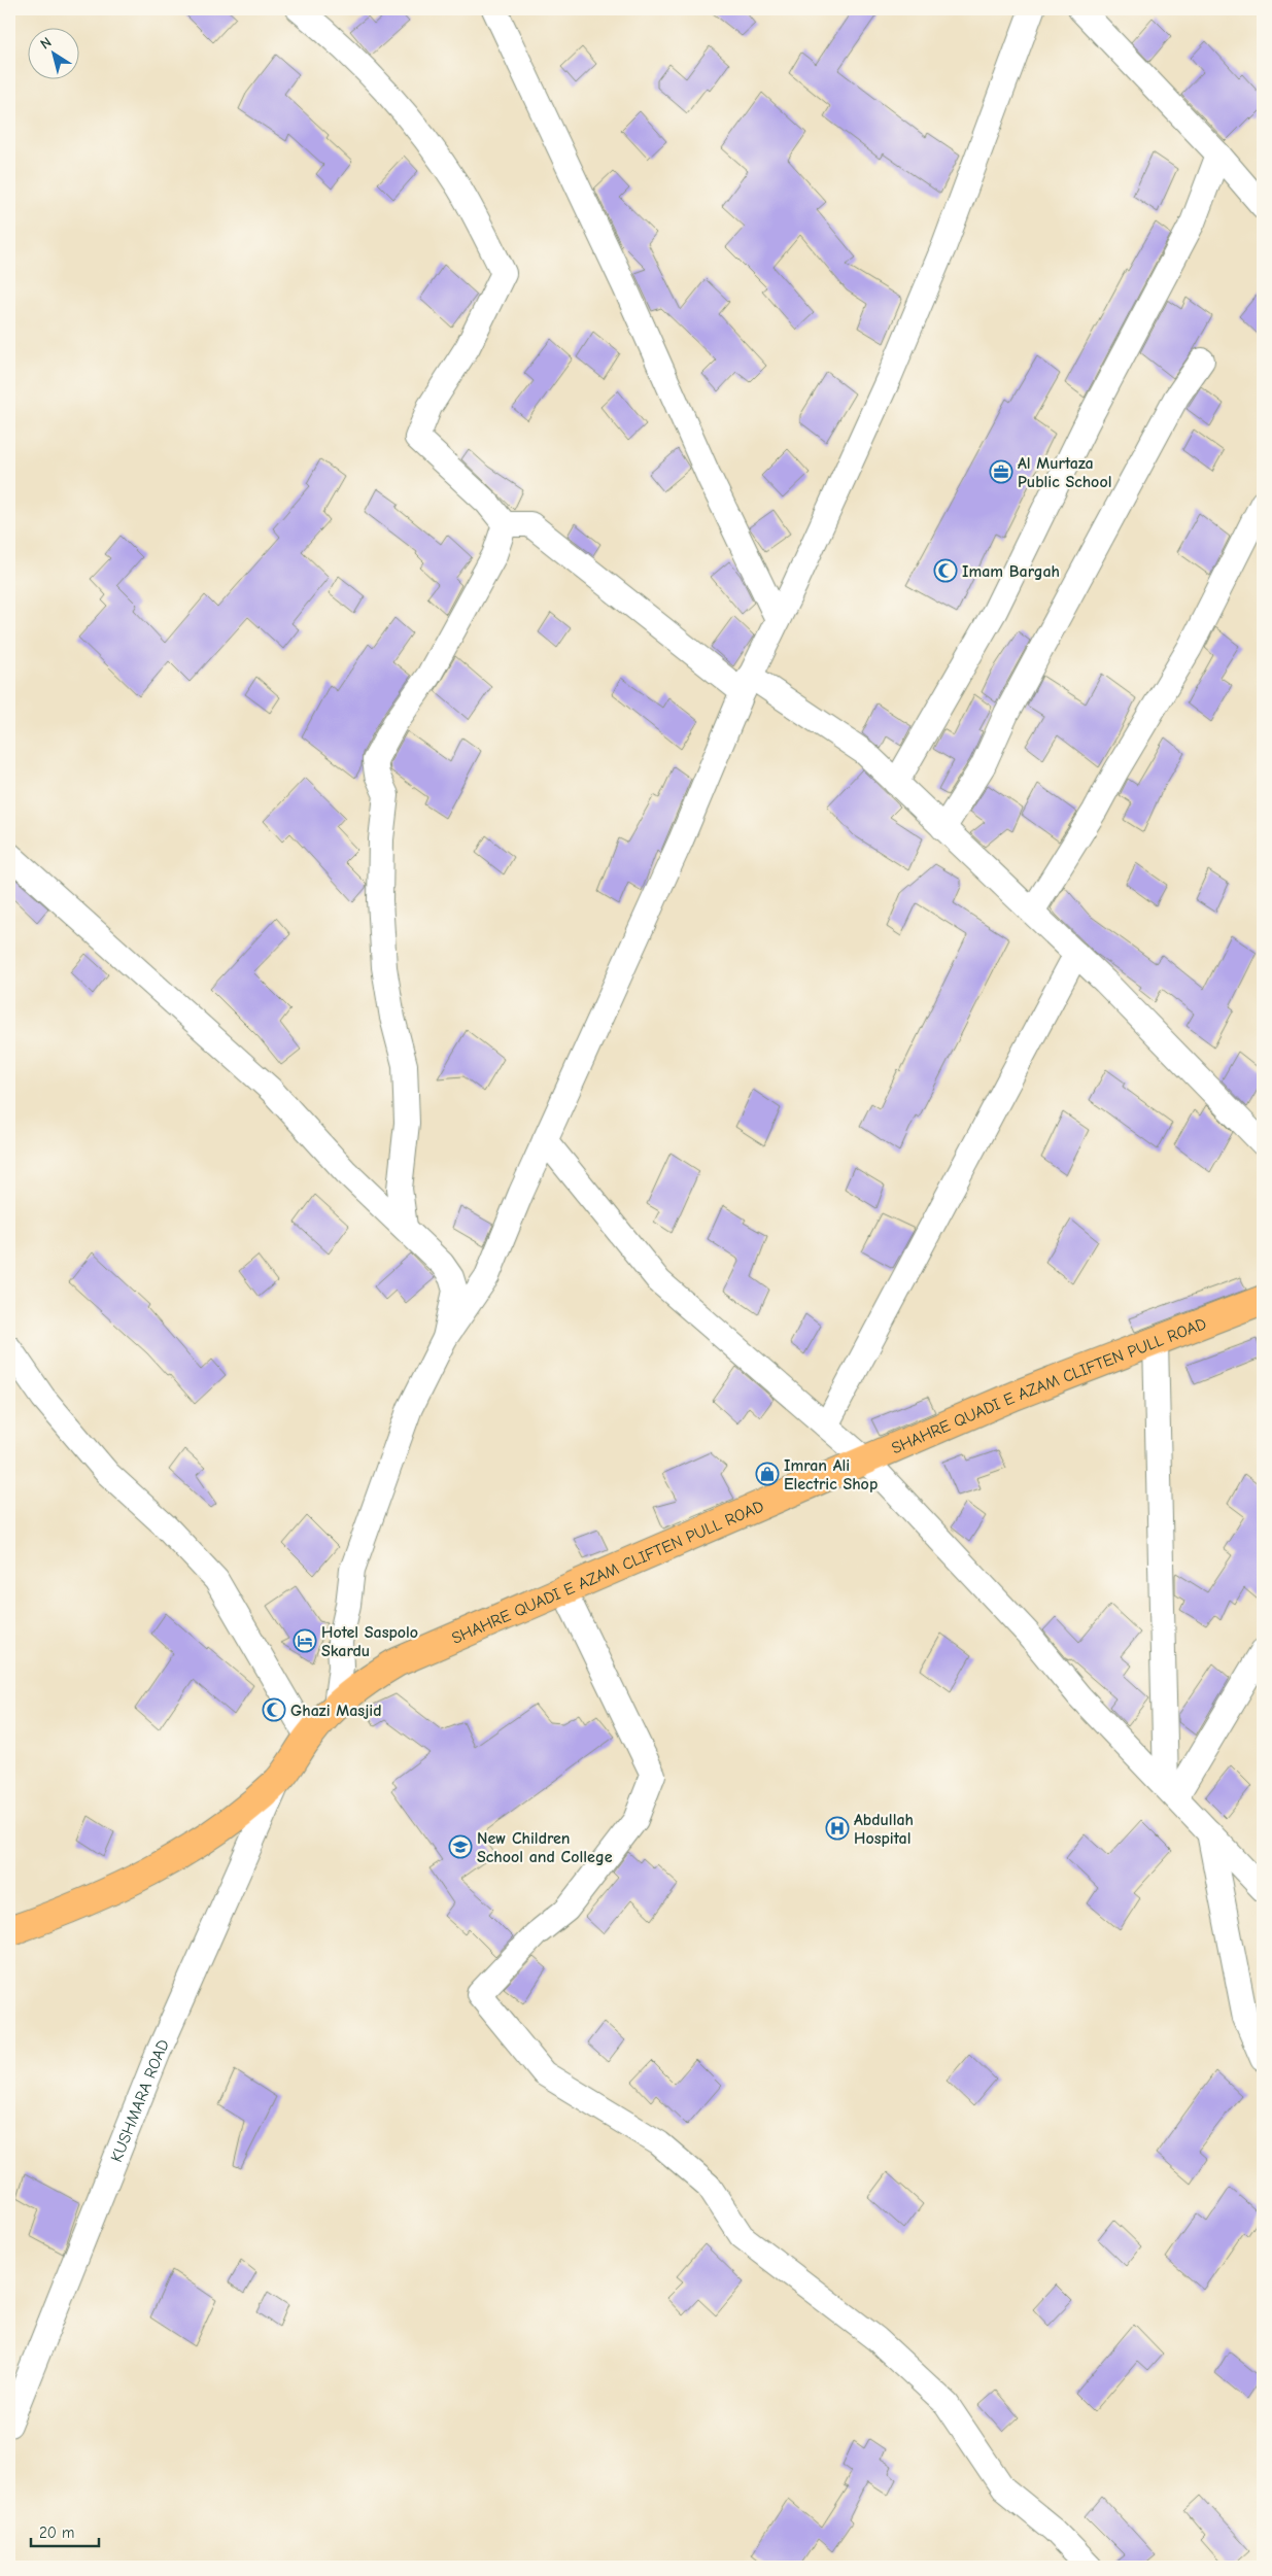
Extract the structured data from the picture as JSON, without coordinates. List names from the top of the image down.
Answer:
{
  "streets": {
    "highway": ["SHAHRE QUADI E AZAM CLIFTEN PULL ROAD"],
    "street": ["KUSHMARA ROAD"]
  },
  "crossings": [
    ["SHAHRE QUADI E AZAM CLIFTEN PULL ROAD", "KUSHMARA ROAD"]
  ],
  "places": {
    "office": ["Al Murtaza Public School"],
    "mosque": ["Imam Bargah", "Ghazi Masjid"],
    "shop": ["Imran Ali Electric Shop"],
    "hotel": ["Hotel Saspolo Skardu"],
    "hospital": ["Abdullah Hospital"],
    "school or university": ["New Children School and College"]
  },
  "scale_bar": "20 m",
  "north": "top left"
}
